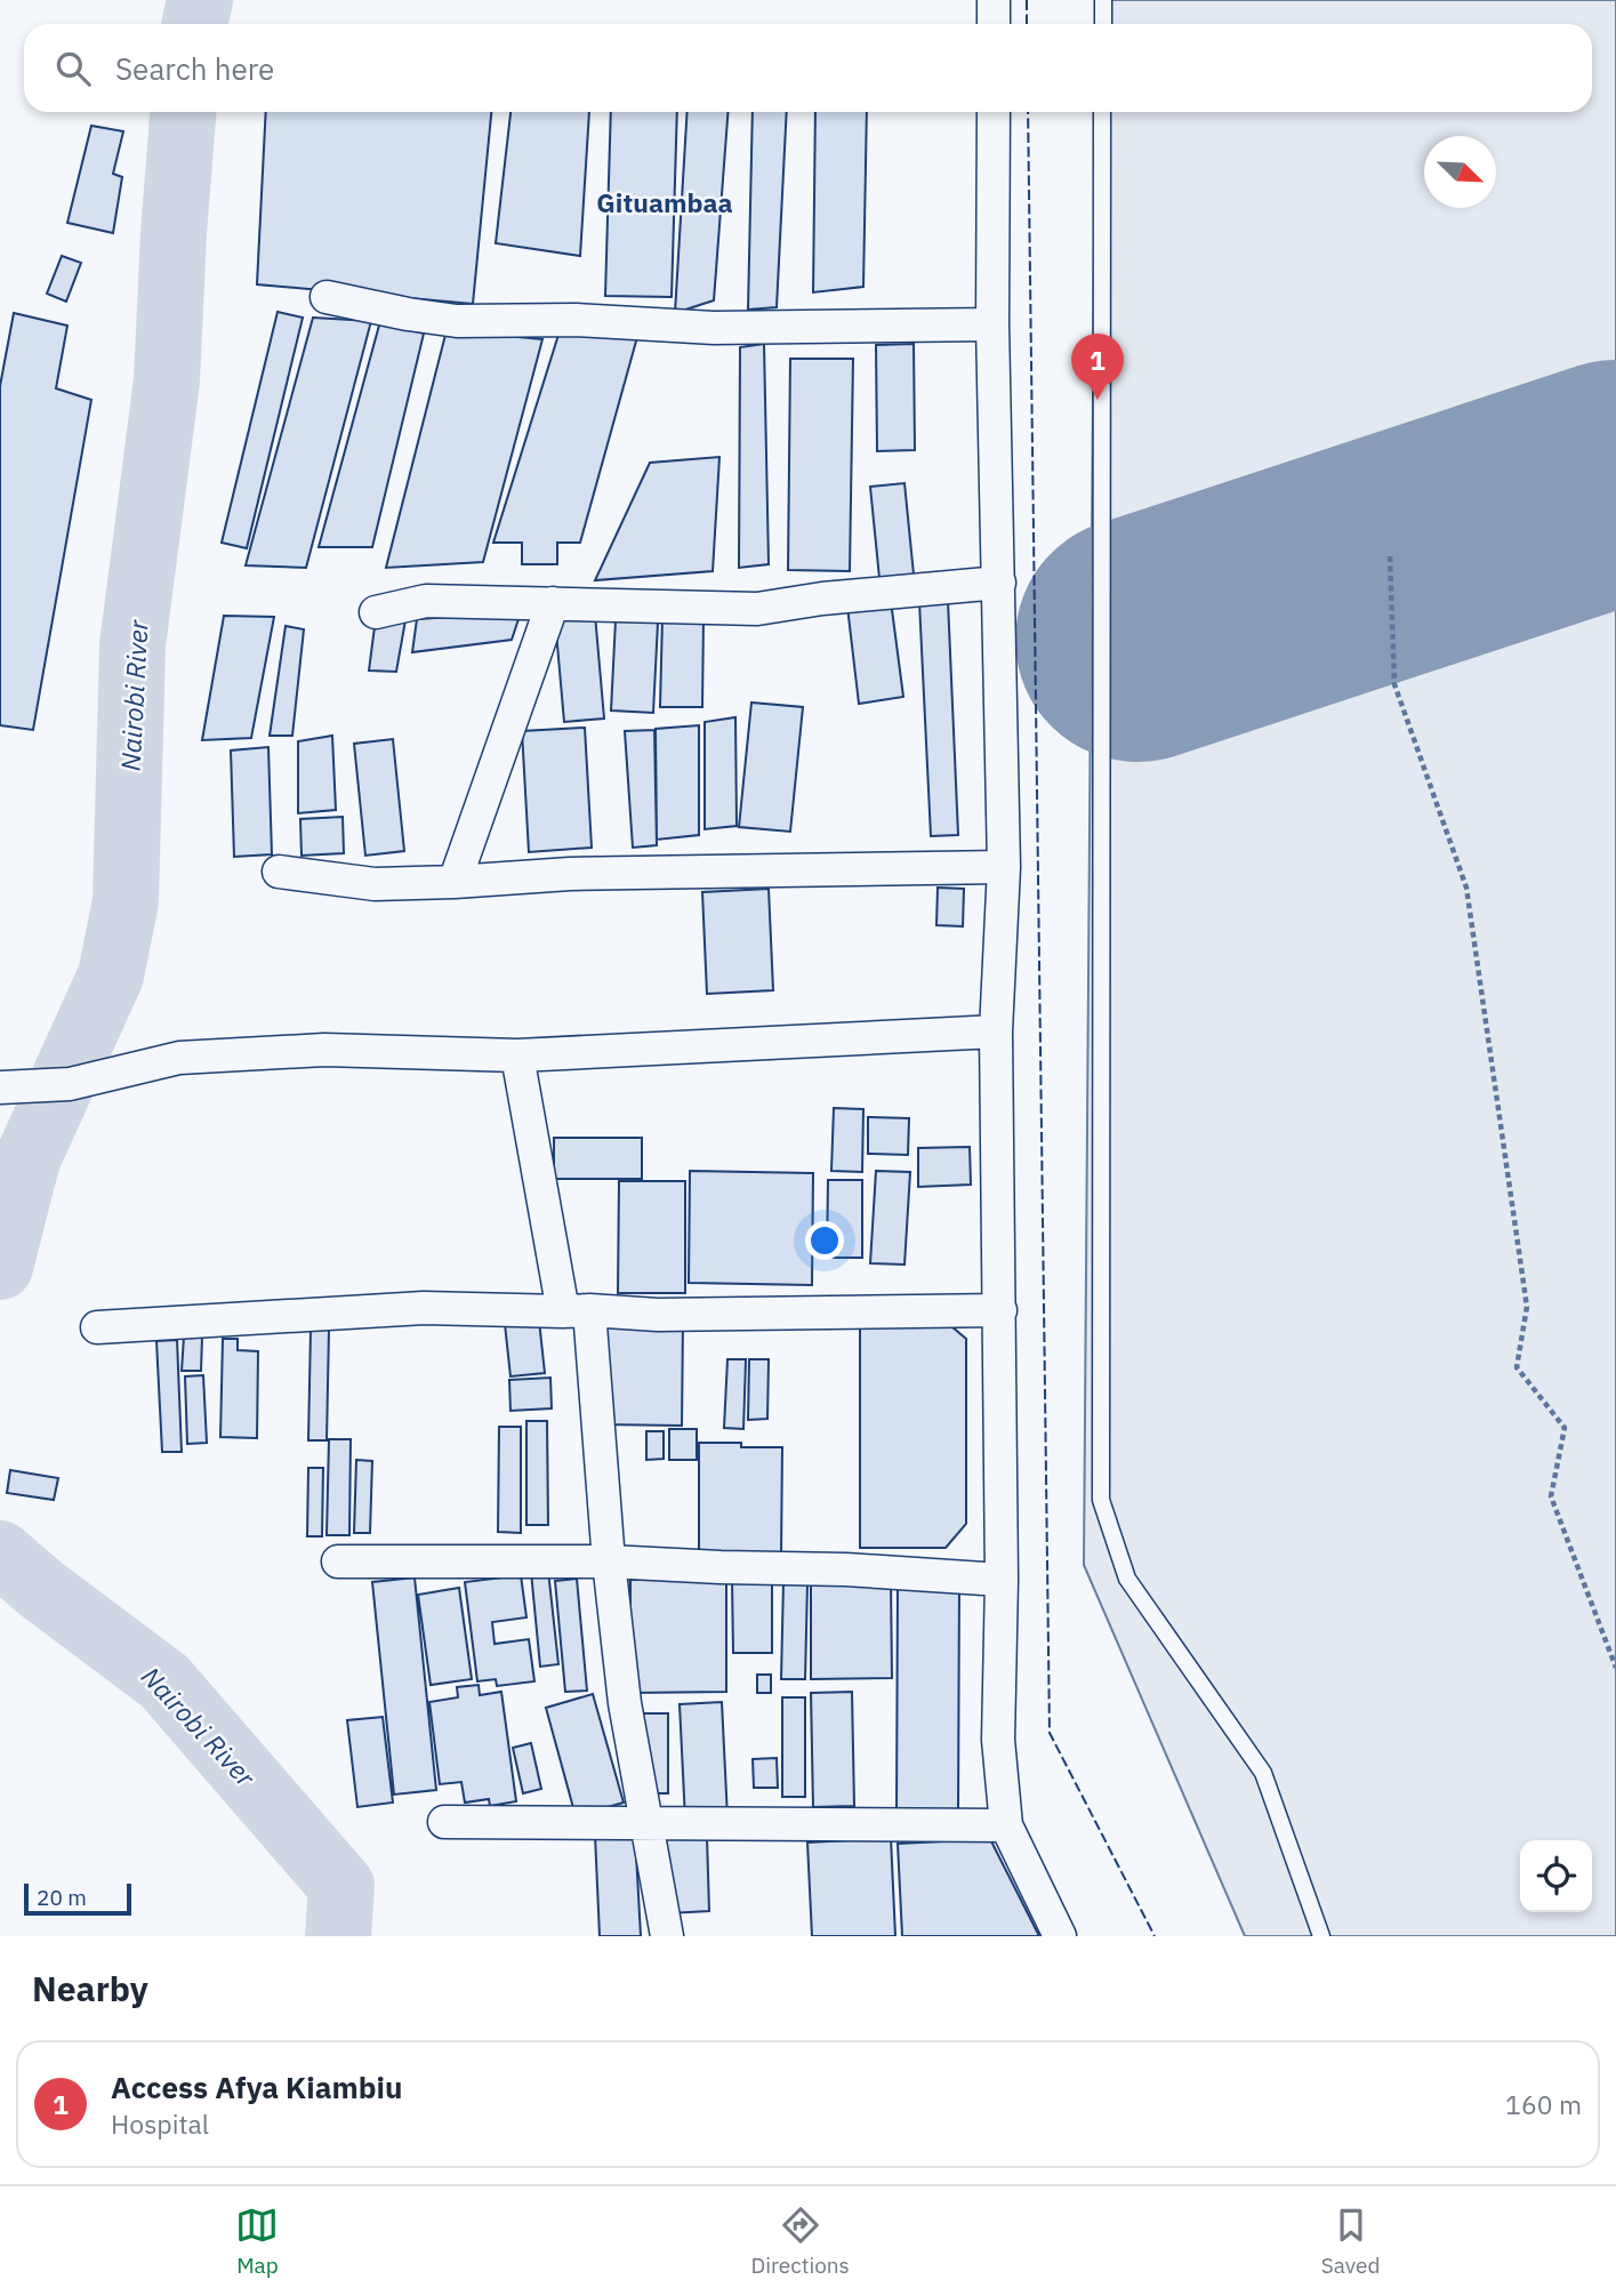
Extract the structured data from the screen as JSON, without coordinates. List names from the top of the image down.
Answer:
{
  "districts": ["Gituambaa"],
  "water": ["Nairobi River"],
  "scale_bar": "20 m",
  "north": "bottom right",
  "page": {
    "search": "Search here",
    "pins": "1",
    "scale": "20 m",
    "heading": "Nearby",
    "list": [
      {
        "mark": "1",
        "name": "Access Afya Kiambiu",
        "note": "Hospital",
        "value": "160 m"
      }
    ],
    "nav": ["Map", "Directions", "Saved"]
  }
}
